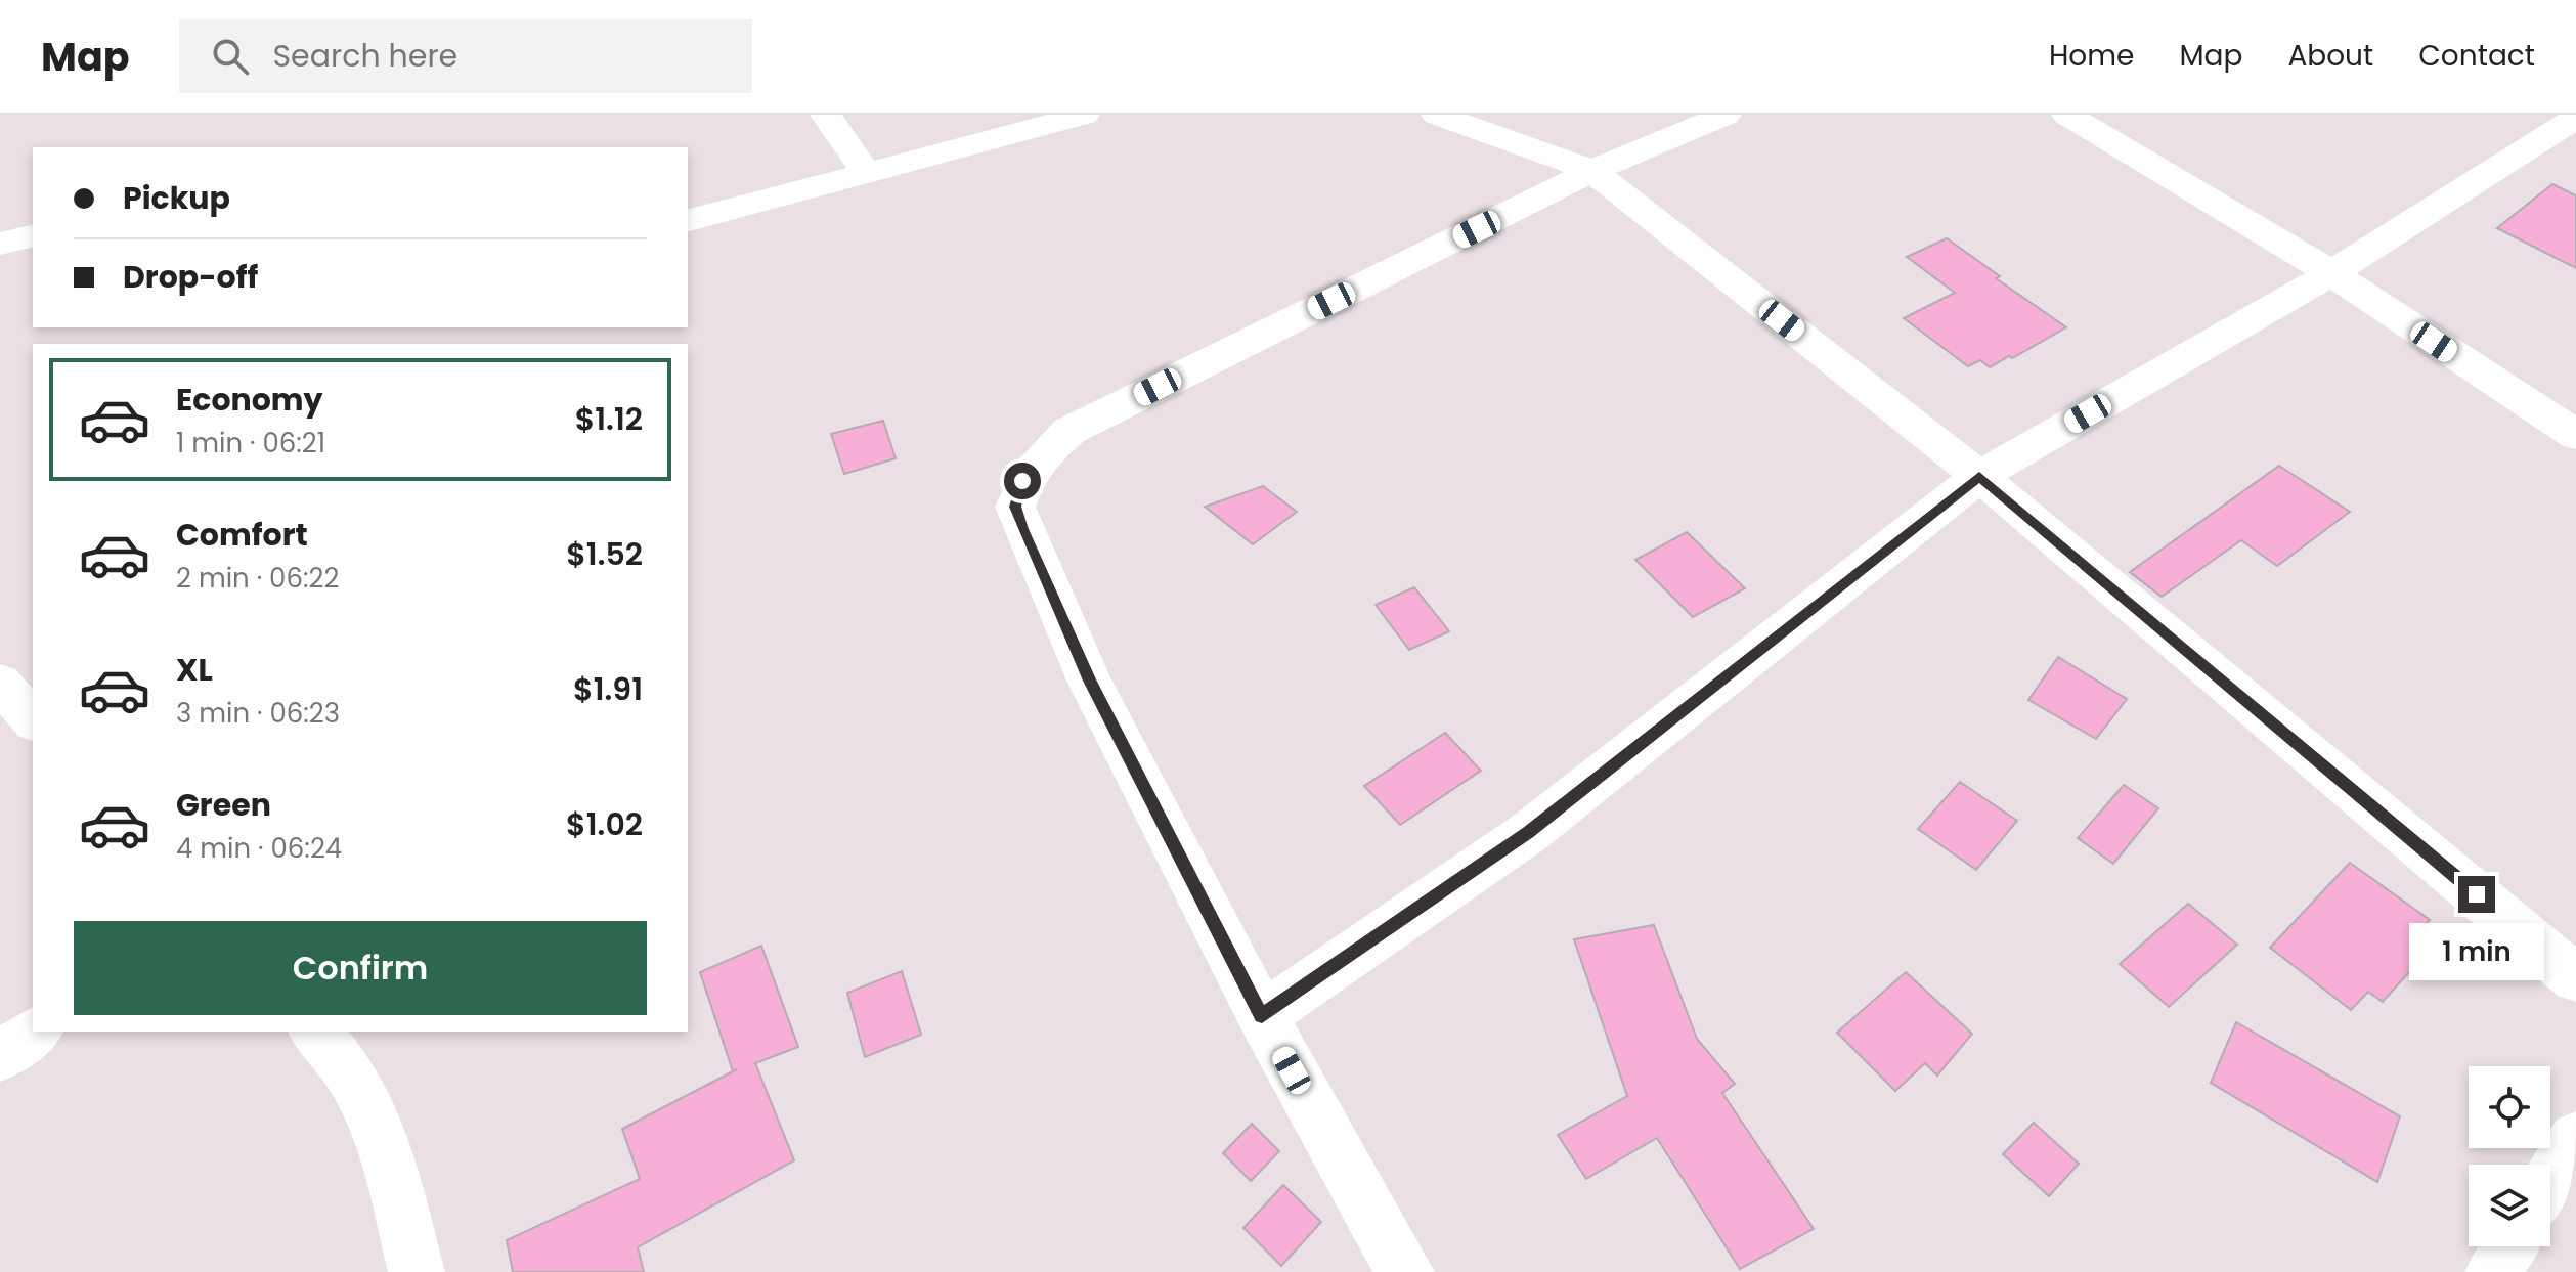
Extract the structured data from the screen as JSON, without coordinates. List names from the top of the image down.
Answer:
{
  "page": {
    "header": "Map",
    "search": "Search here",
    "nav": [
      "Home",
      "Map",
      "About",
      "Contact"
    ],
    "banner": ["Pickup", "Drop-off"],
    "list": [
      {
        "name": "Economy",
        "note": "1 min · 06:21",
        "value": "$1.12"
      },
      {
        "name": "Comfort",
        "note": "2 min · 06:22",
        "value": "$1.52"
      },
      {
        "name": "XL",
        "note": "3 min · 06:23",
        "value": "$1.91"
      },
      {
        "name": "Green",
        "note": "4 min · 06:24",
        "value": "$1.02"
      }
    ],
    "buttons": "Confirm",
    "bubble": "1 min"
  }
}
